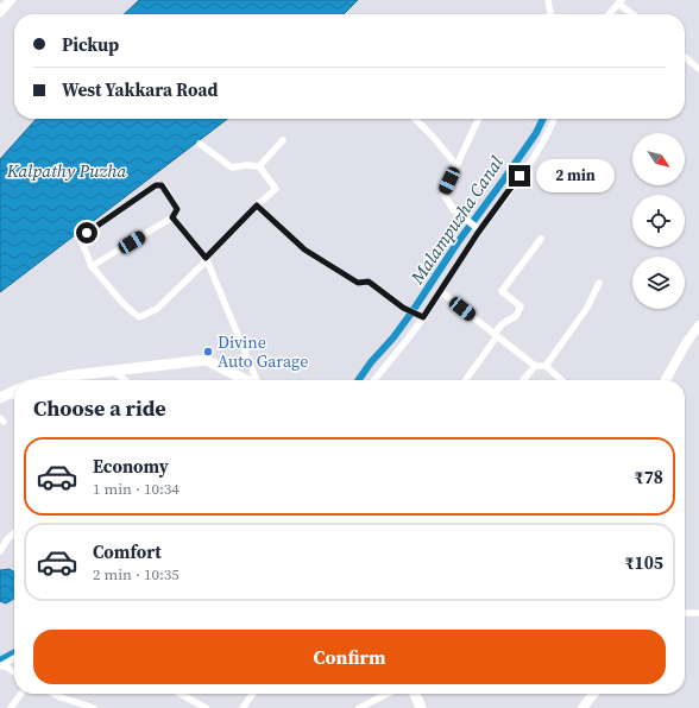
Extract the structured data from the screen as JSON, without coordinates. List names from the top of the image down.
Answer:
{
  "water": ["Kalpathy Puzha", "Malampuzha Canal"],
  "places": ["Divine Auto Garage"],
  "north": "bottom right",
  "page": {
    "banner": ["Pickup", "West Yakkara Road"],
    "bubble": "2 min",
    "heading": "Choose a ride",
    "list": [
      {
        "name": "Economy",
        "note": "1 min · 10:34",
        "value": "₹78"
      },
      {
        "name": "Comfort",
        "note": "2 min · 10:35",
        "value": "₹105"
      }
    ],
    "buttons": "Confirm"
  }
}
